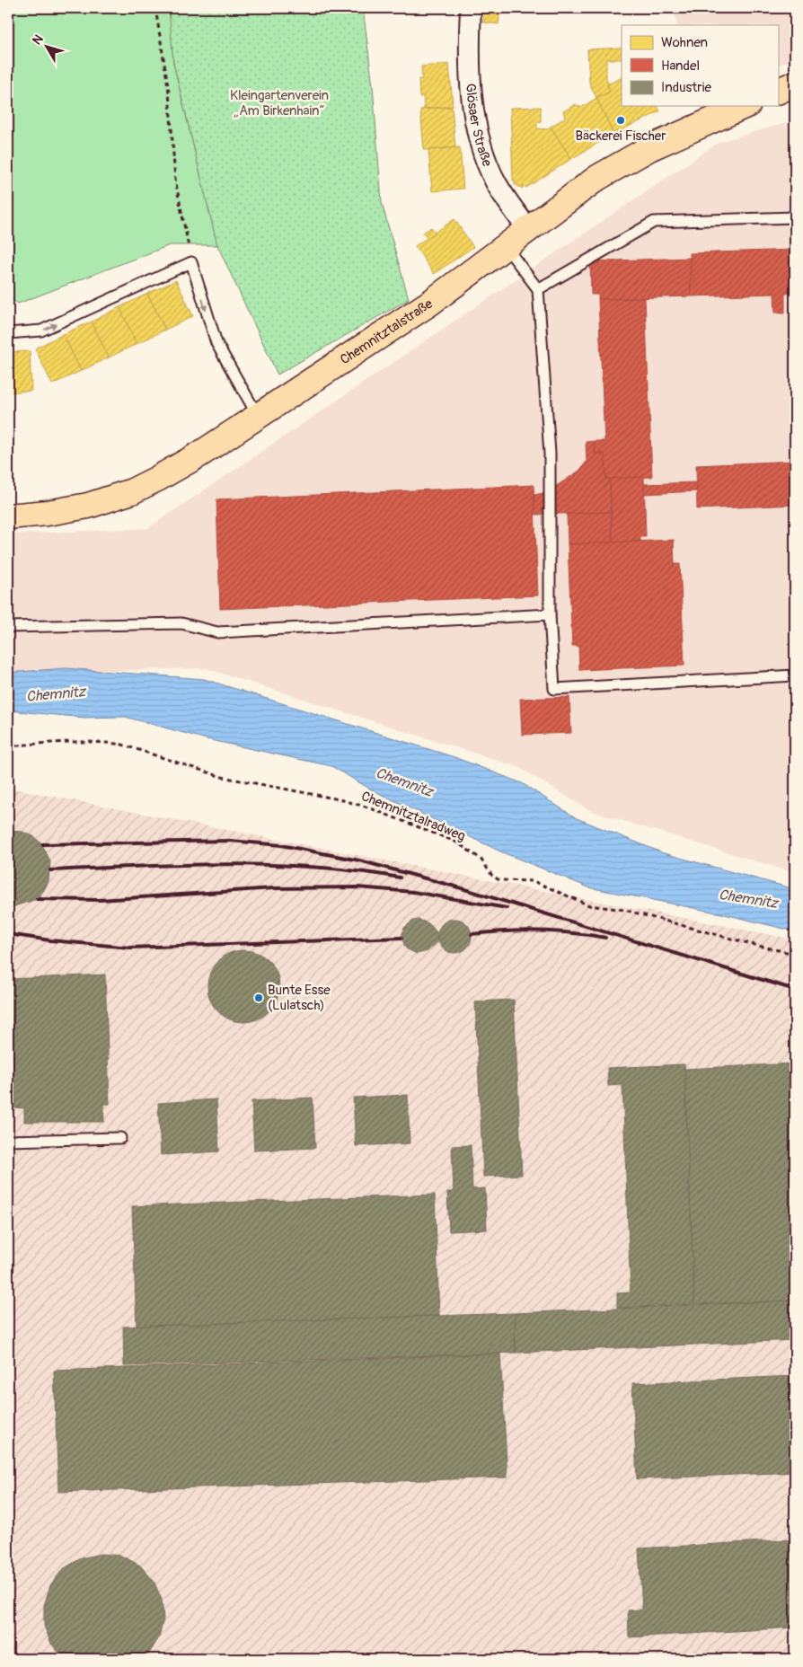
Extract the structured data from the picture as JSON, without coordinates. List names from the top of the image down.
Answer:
{
  "streets": {
    "main road": ["Chemnitztalstraße"],
    "street": ["Glösaer Straße"],
    "path": ["Chemnitztalradweg"]
  },
  "crossings": [
    ["Glösaer Straße", "Chemnitztalstraße"]
  ],
  "water": ["Chemnitz"],
  "parks": ["Kleingartenverein „Am Birkenhain“"],
  "places": ["Bäckerei Fischer", "Bunte Esse (Lulatsch)"],
  "legend": ["Wohnen", "Handel", "Industrie"],
  "north": "top left"
}
